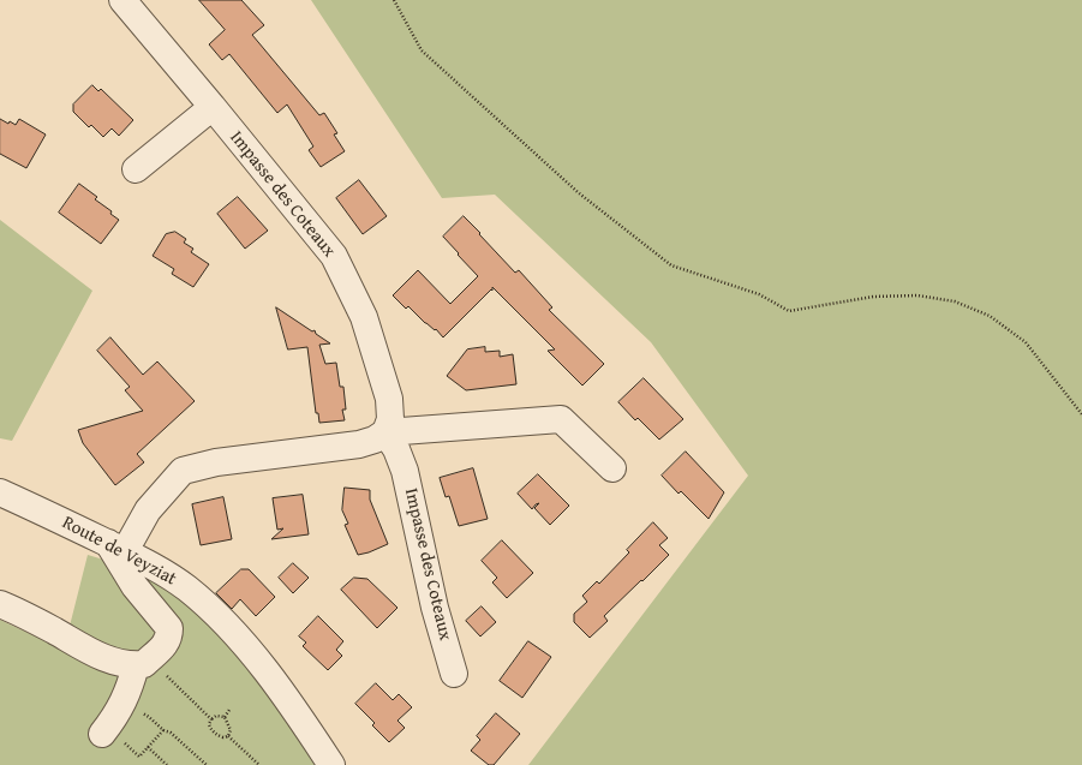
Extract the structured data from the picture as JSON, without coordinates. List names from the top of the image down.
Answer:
{
  "streets": {
    "street": ["Impasse des Coteaux", "Route de Veyziat"]
  }
}
